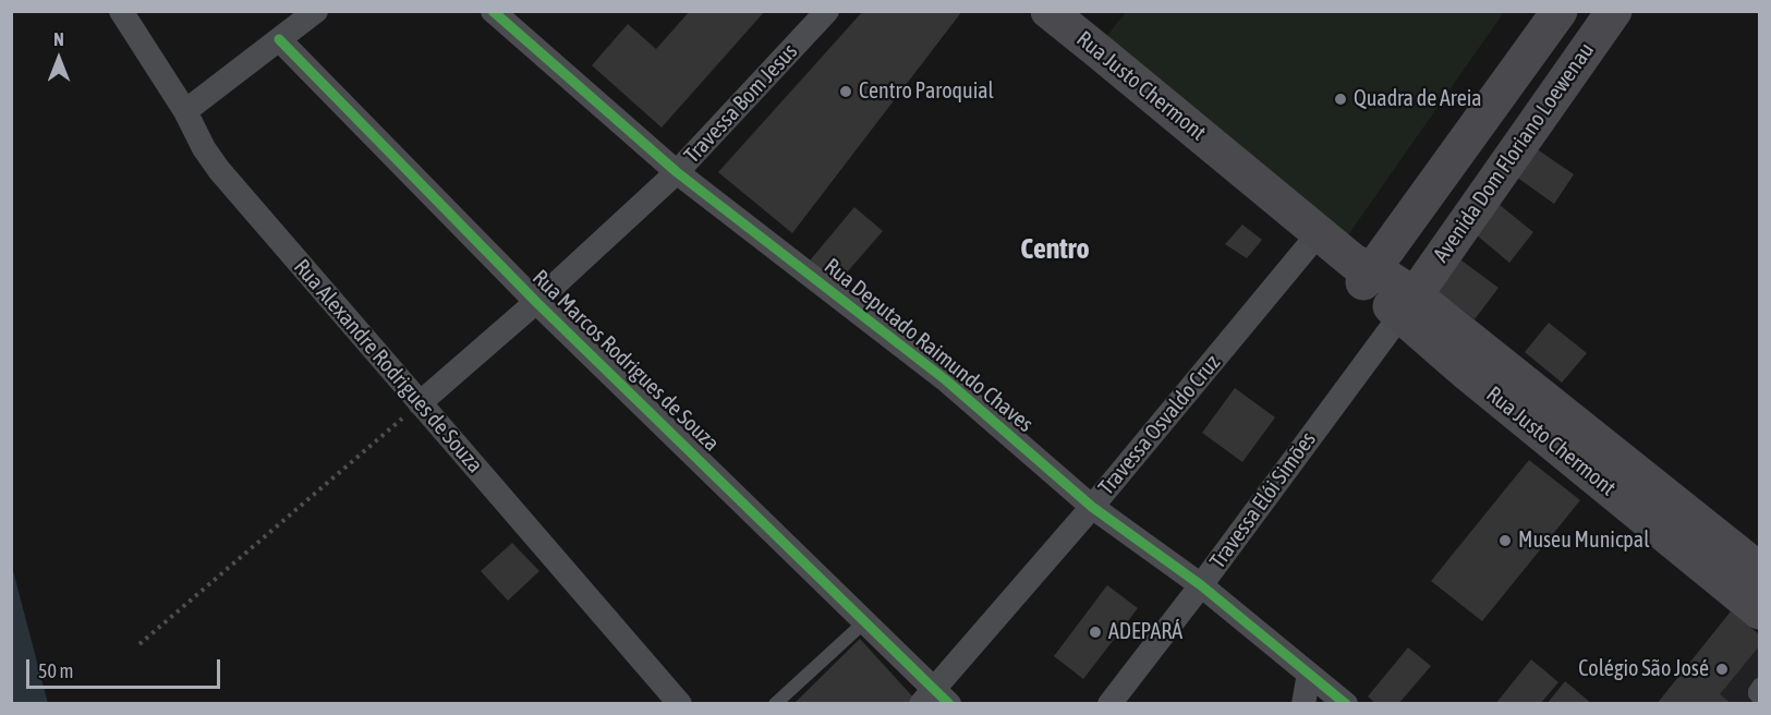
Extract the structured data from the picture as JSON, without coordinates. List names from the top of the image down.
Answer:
{
  "streets": {
    "street": [
      "Rua Justo Chermont",
      "Travessa Bom Jesus",
      "Avenida Dom Floriano Loewenau",
      "Rua Deputado Raimundo Chaves",
      "Rua Marcos Rodrigues de Souza",
      "Rua Alexandre Rodrigues de Souza",
      "Travessa Osvaldo Cruz",
      "Travessa Elói Simões"
    ]
  },
  "crossings": [
    ["Rua Justo Chermont", "Avenida Dom Floriano Loewenau"],
    ["Rua Justo Chermont", "Travessa Osvaldo Cruz"],
    ["Rua Justo Chermont", "Travessa Elói Simões"],
    ["Travessa Bom Jesus", "Rua Deputado Raimundo Chaves"],
    ["Travessa Bom Jesus", "Rua Marcos Rodrigues de Souza"],
    ["Travessa Bom Jesus", "Rua Alexandre Rodrigues de Souza"],
    ["Avenida Dom Floriano Loewenau", "Travessa Elói Simões"],
    ["Rua Deputado Raimundo Chaves", "Travessa Osvaldo Cruz"],
    ["Rua Deputado Raimundo Chaves", "Travessa Elói Simões"],
    ["Rua Marcos Rodrigues de Souza", "Travessa Osvaldo Cruz"]
  ],
  "districts": ["Centro"],
  "places": [
    "Centro Paroquial",
    "Quadra de Areia",
    "Museu Municpal",
    "ADEPARÁ",
    "Colégio São José"
  ],
  "scale_bar": "50 m",
  "north": "top"
}
